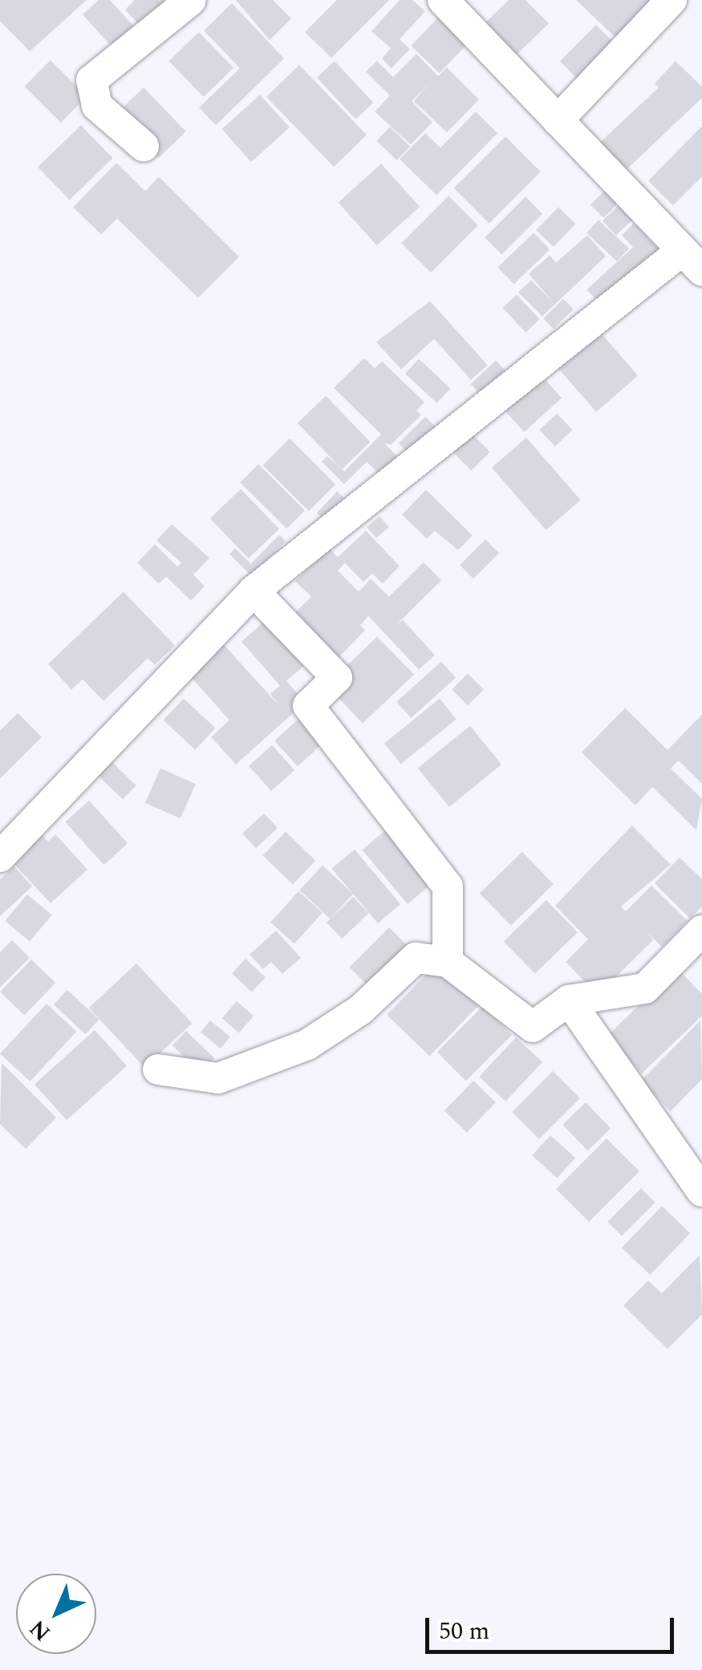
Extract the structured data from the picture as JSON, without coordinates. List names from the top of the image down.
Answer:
{
  "scale_bar": "50 m",
  "north": "bottom left"
}
